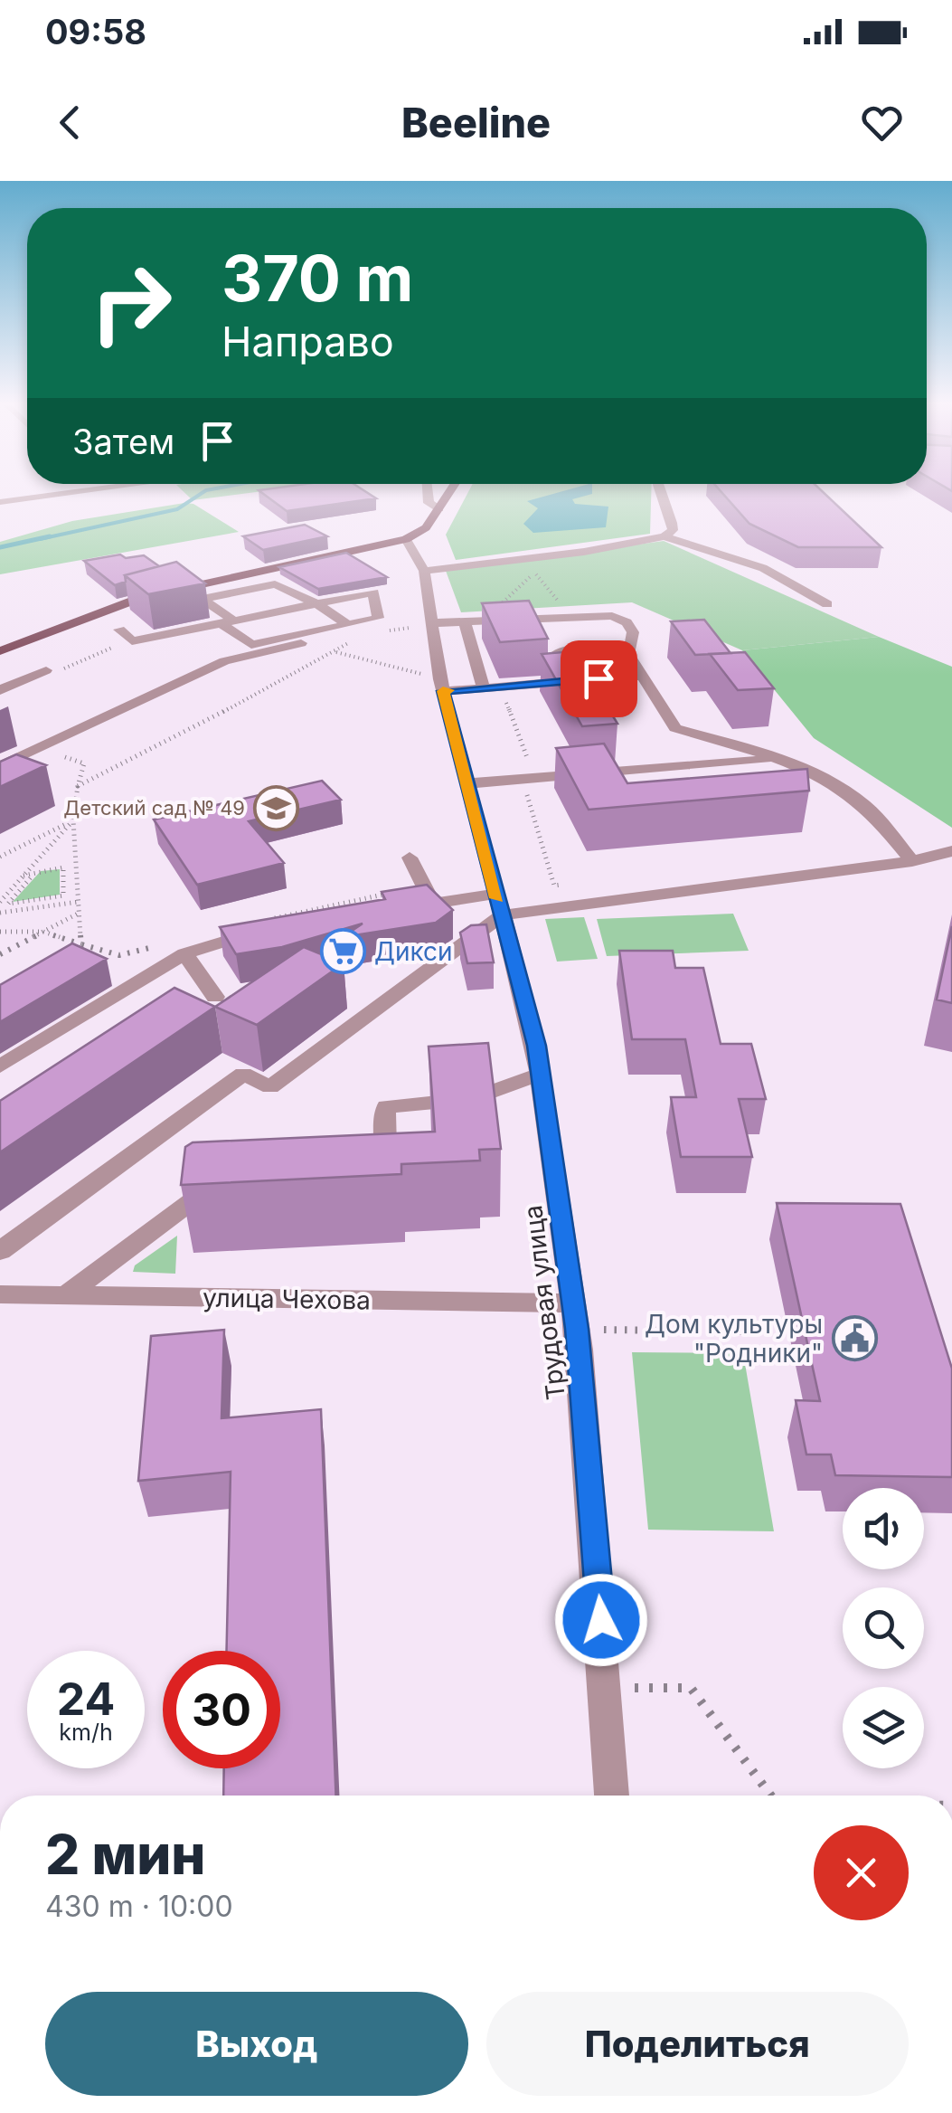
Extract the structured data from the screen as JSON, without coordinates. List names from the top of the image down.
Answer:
{
  "streets": {
    "street": ["улица Чехова", "Трудовая улица"]
  },
  "crossings": [
    ["улица Чехова", "Трудовая улица"]
  ],
  "places": {
    "school or university": ["Детский сад № 49"],
    "supermarket": ["Дикси"],
    "public building": ["Дом культуры \"Родники\""]
  },
  "page": {
    "status": "09:58",
    "header": "Beeline",
    "turn": ["370 m", "Направо"],
    "then": "Затем",
    "speed": "24 km/h",
    "limit": "30",
    "heading": ["2 мин", "430 m · 10:00"],
    "buttons": ["Выход", "Поделиться"]
  }
}
